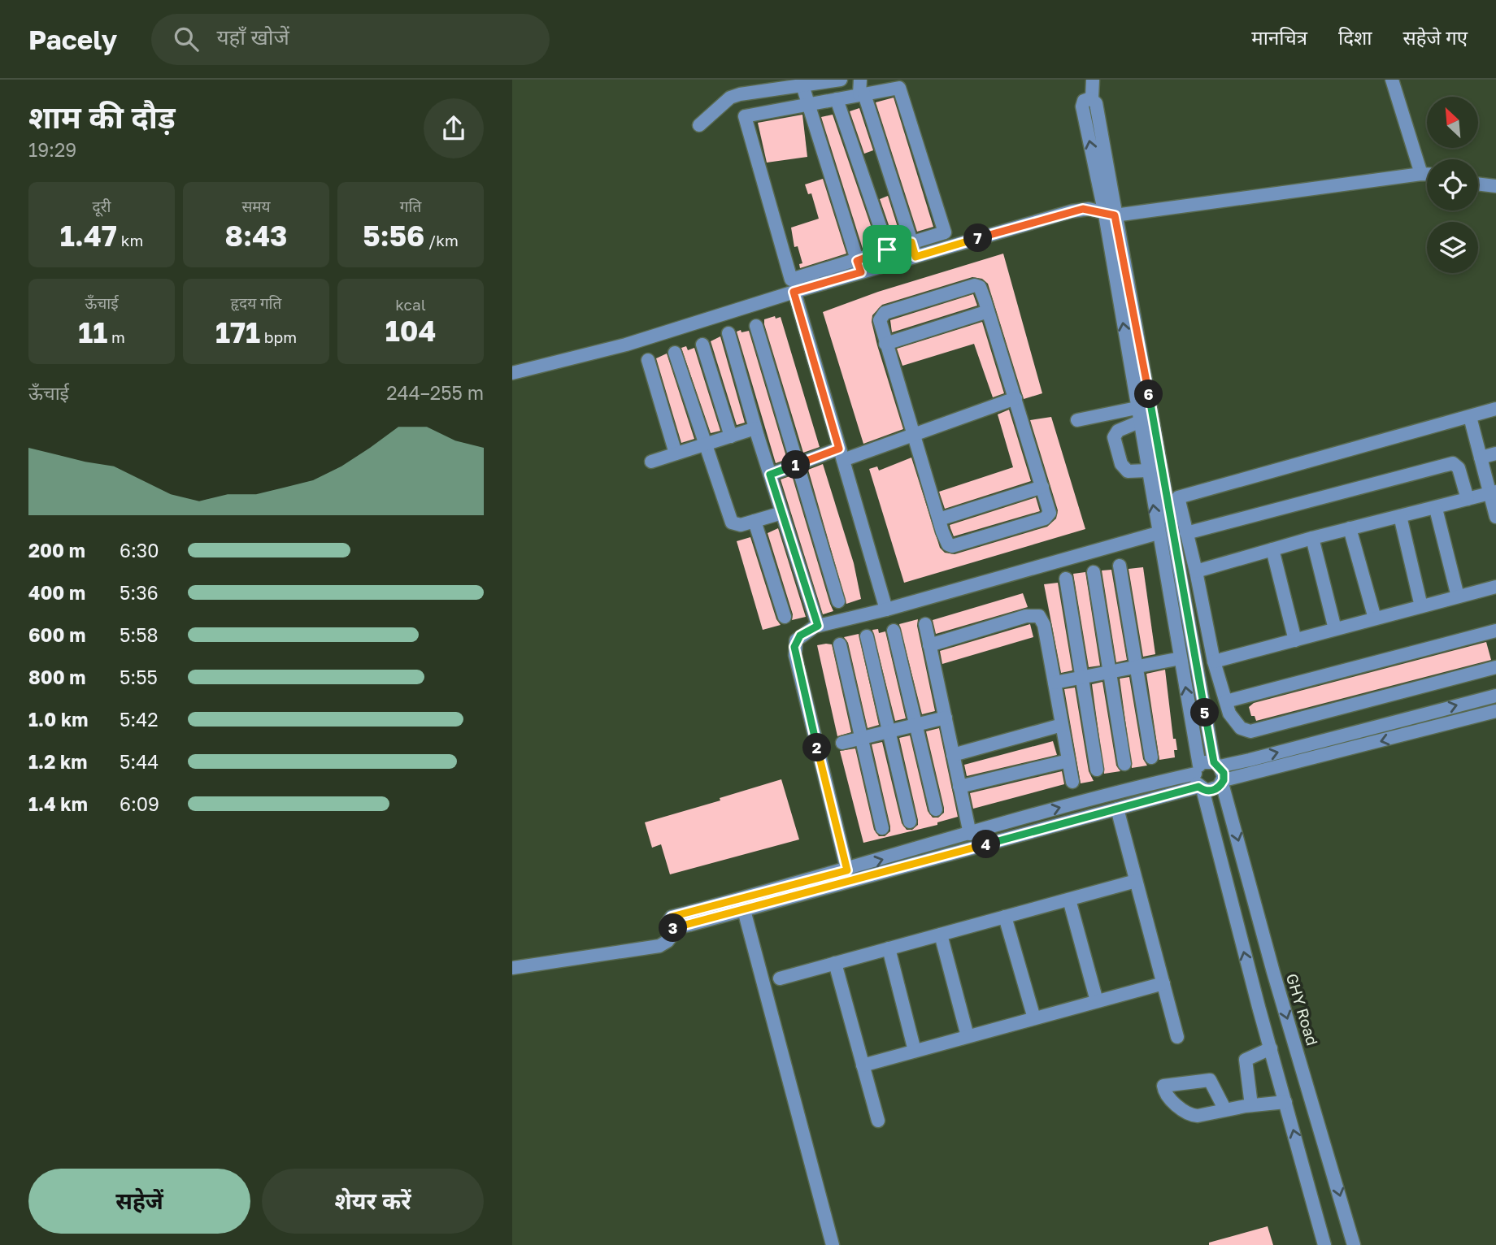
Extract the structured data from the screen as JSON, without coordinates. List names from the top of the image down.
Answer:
{
  "streets": {
    "street": ["GHY Road"]
  },
  "north": "top left",
  "page": {
    "header": "Pacely",
    "search": "यहाँ खोजें",
    "nav": ["मानचित्र", "दिशा", "सहेजे गए"],
    "heading": ["शाम की दौड़", "19:29"],
    "stats": [
      ["दूरी", "1.47 km"],
      ["समय", "8:43"],
      ["गति", "5:56 /km"],
      ["ऊँचाई", "11 m"],
      ["हृदय गति", "171 bpm"],
      ["kcal", "104"]
    ],
    "pins": [
      "7",
      "6",
      "1",
      "5",
      "2",
      "4",
      "3"
    ],
    "chart": ["ऊँचाई", "244–255 m"],
    "list": [
      {
        "name": "200 m",
        "note": "6:30"
      },
      {
        "name": "400 m",
        "note": "5:36"
      },
      {
        "name": "600 m",
        "note": "5:58"
      },
      {
        "name": "800 m",
        "note": "5:55"
      },
      {
        "name": "1.0 km",
        "note": "5:42"
      },
      {
        "name": "1.2 km",
        "note": "5:44"
      },
      {
        "name": "1.4 km",
        "note": "6:09"
      }
    ],
    "buttons": ["सहेजें", "शेयर करें"]
  }
}
